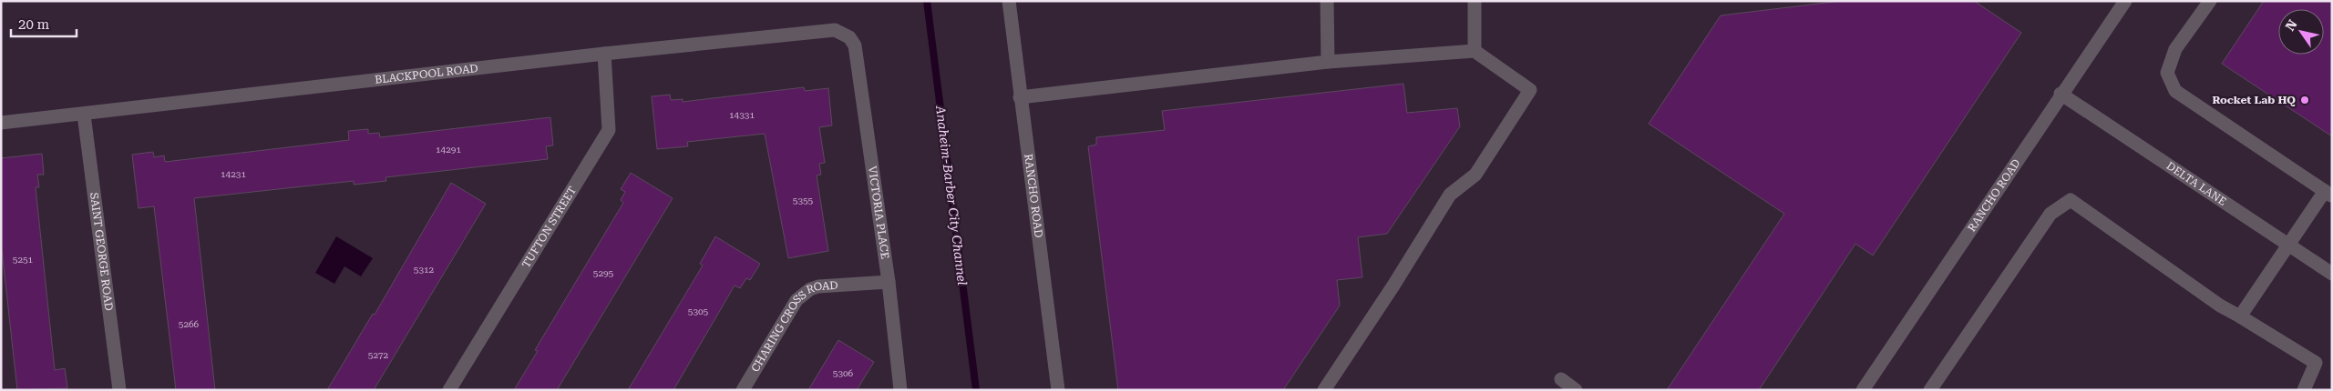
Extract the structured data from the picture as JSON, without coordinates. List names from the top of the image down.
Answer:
{
  "streets": {
    "street": [
      "BLACKPOOL ROAD",
      "DELTA LANE",
      "RANCHO ROAD",
      "VICTORIA PLACE",
      "TUFTON STREET",
      "SAINT GEORGE ROAD",
      "CHARING CROSS ROAD"
    ]
  },
  "crossings": [
    ["BLACKPOOL ROAD", "VICTORIA PLACE"],
    ["BLACKPOOL ROAD", "TUFTON STREET"],
    ["BLACKPOOL ROAD", "SAINT GEORGE ROAD"],
    ["DELTA LANE", "RANCHO ROAD"],
    ["VICTORIA PLACE", "CHARING CROSS ROAD"]
  ],
  "water": ["Anaheim-Barber City Channel"],
  "places": ["Rocket Lab HQ"],
  "house_numbers": [
    "14331",
    "14291",
    "14231",
    "5355",
    "5251",
    "5312",
    "5295",
    "5305",
    "5266",
    "5272",
    "5306"
  ],
  "scale_bar": "20 m",
  "north": "top left"
}
